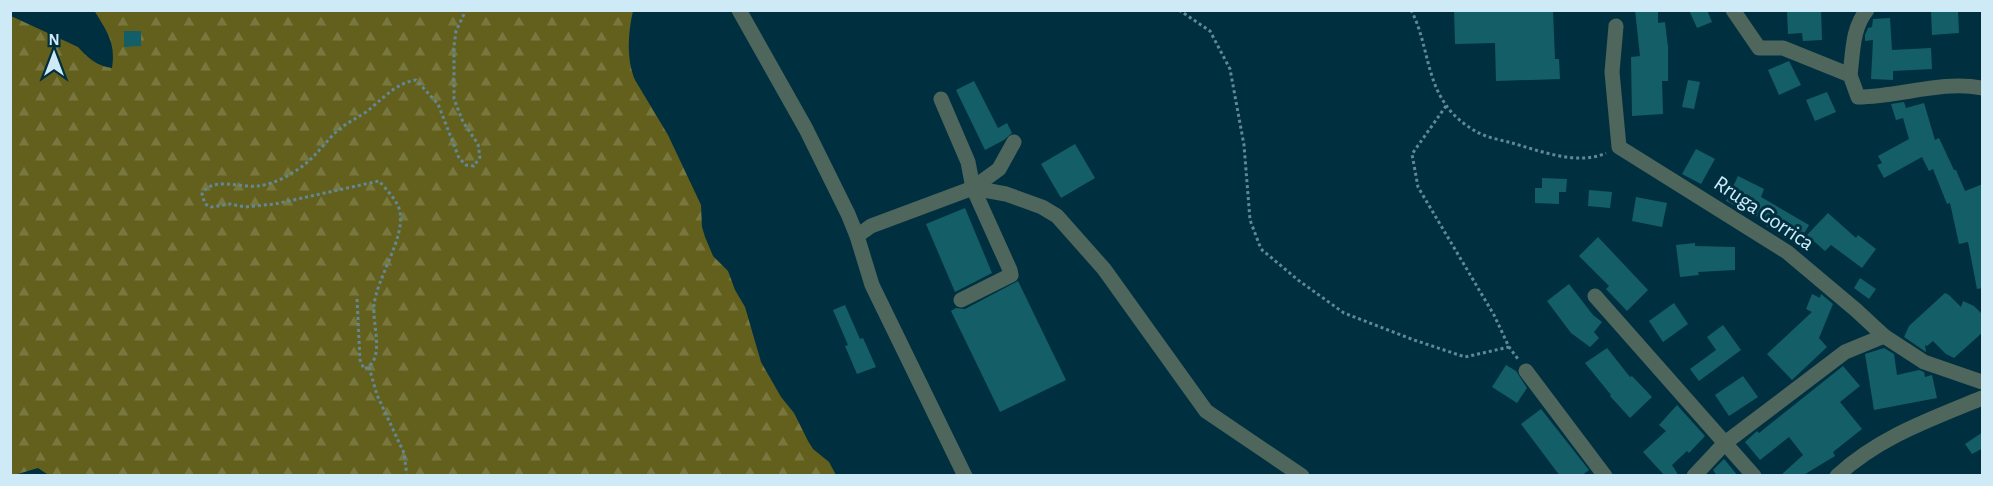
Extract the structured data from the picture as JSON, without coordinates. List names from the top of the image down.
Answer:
{
  "streets": {
    "street": ["Rruga Gorrica"]
  },
  "north": "top"
}
